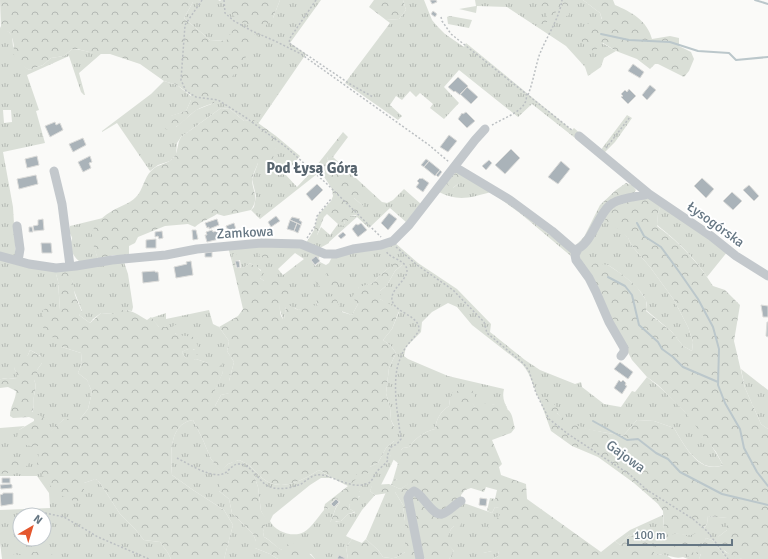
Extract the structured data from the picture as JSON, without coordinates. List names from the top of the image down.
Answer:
{
  "streets": {
    "street": ["Łysogórska", "Zamkowa"],
    "path": ["Gajowa"]
  },
  "crossings": [
    ["Zamkowa", "Gajowa"]
  ],
  "districts": ["Pod Łysą Górą"],
  "scale_bar": "100 m",
  "north": "top right"
}
